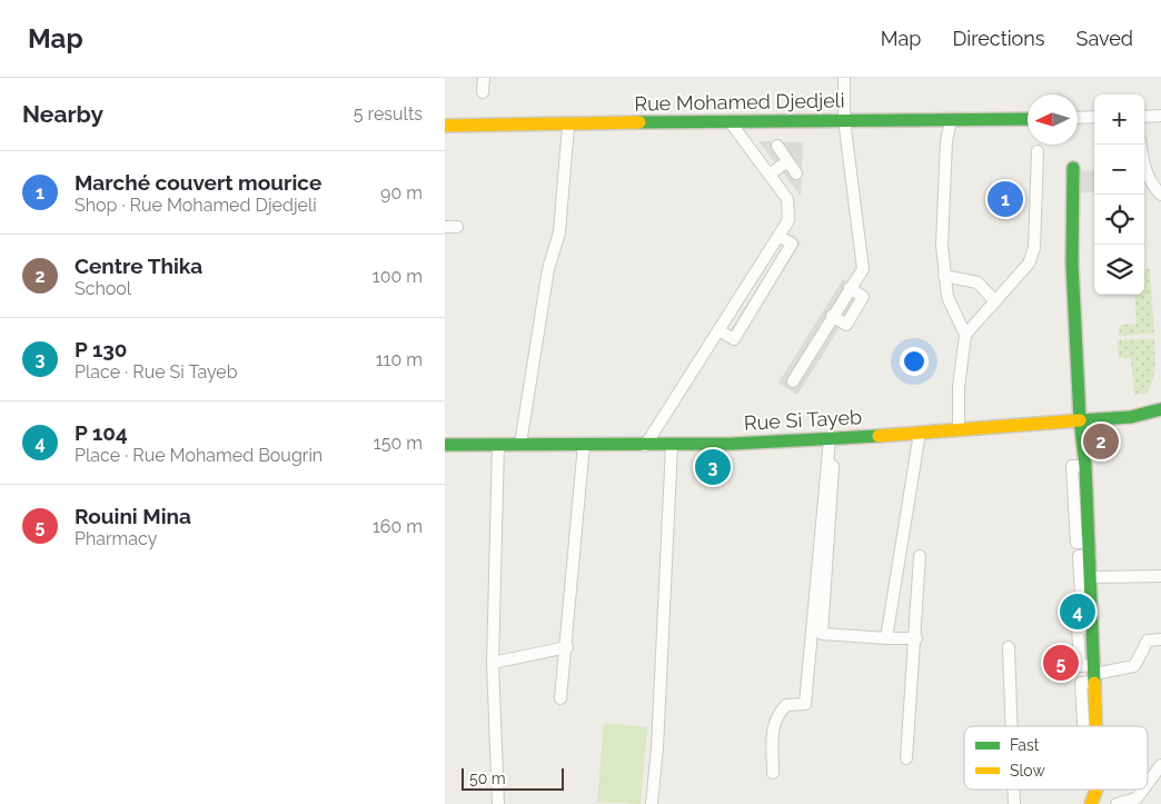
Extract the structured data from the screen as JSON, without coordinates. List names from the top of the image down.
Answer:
{
  "streets": {
    "street": ["Rue Mohamed Djedjeli", "Rue Si Tayeb"]
  },
  "legend": ["Fast", "Slow"],
  "scale_bar": "50 m",
  "north": "left",
  "page": {
    "header": "Map",
    "nav": ["Map", "Directions", "Saved"],
    "heading": ["Nearby", "5 results"],
    "map_buttons": ["+", "−"],
    "list": [
      {
        "mark": "1",
        "name": "Marché couvert mourice",
        "note": "Shop · Rue Mohamed Djedjeli",
        "value": "90 m"
      },
      {
        "mark": "2",
        "name": "Centre Thika",
        "note": "School",
        "value": "100 m"
      },
      {
        "mark": "3",
        "name": "P 130",
        "note": "Place · Rue Si Tayeb",
        "value": "110 m"
      },
      {
        "mark": "4",
        "name": "P 104",
        "note": "Place · Rue Mohamed Bougrin",
        "value": "150 m"
      },
      {
        "mark": "5",
        "name": "Rouini Mina",
        "note": "Pharmacy",
        "value": "160 m"
      }
    ],
    "pins": [
      "1",
      "2",
      "3",
      "4",
      "5"
    ],
    "scale": "50 m"
  }
}
